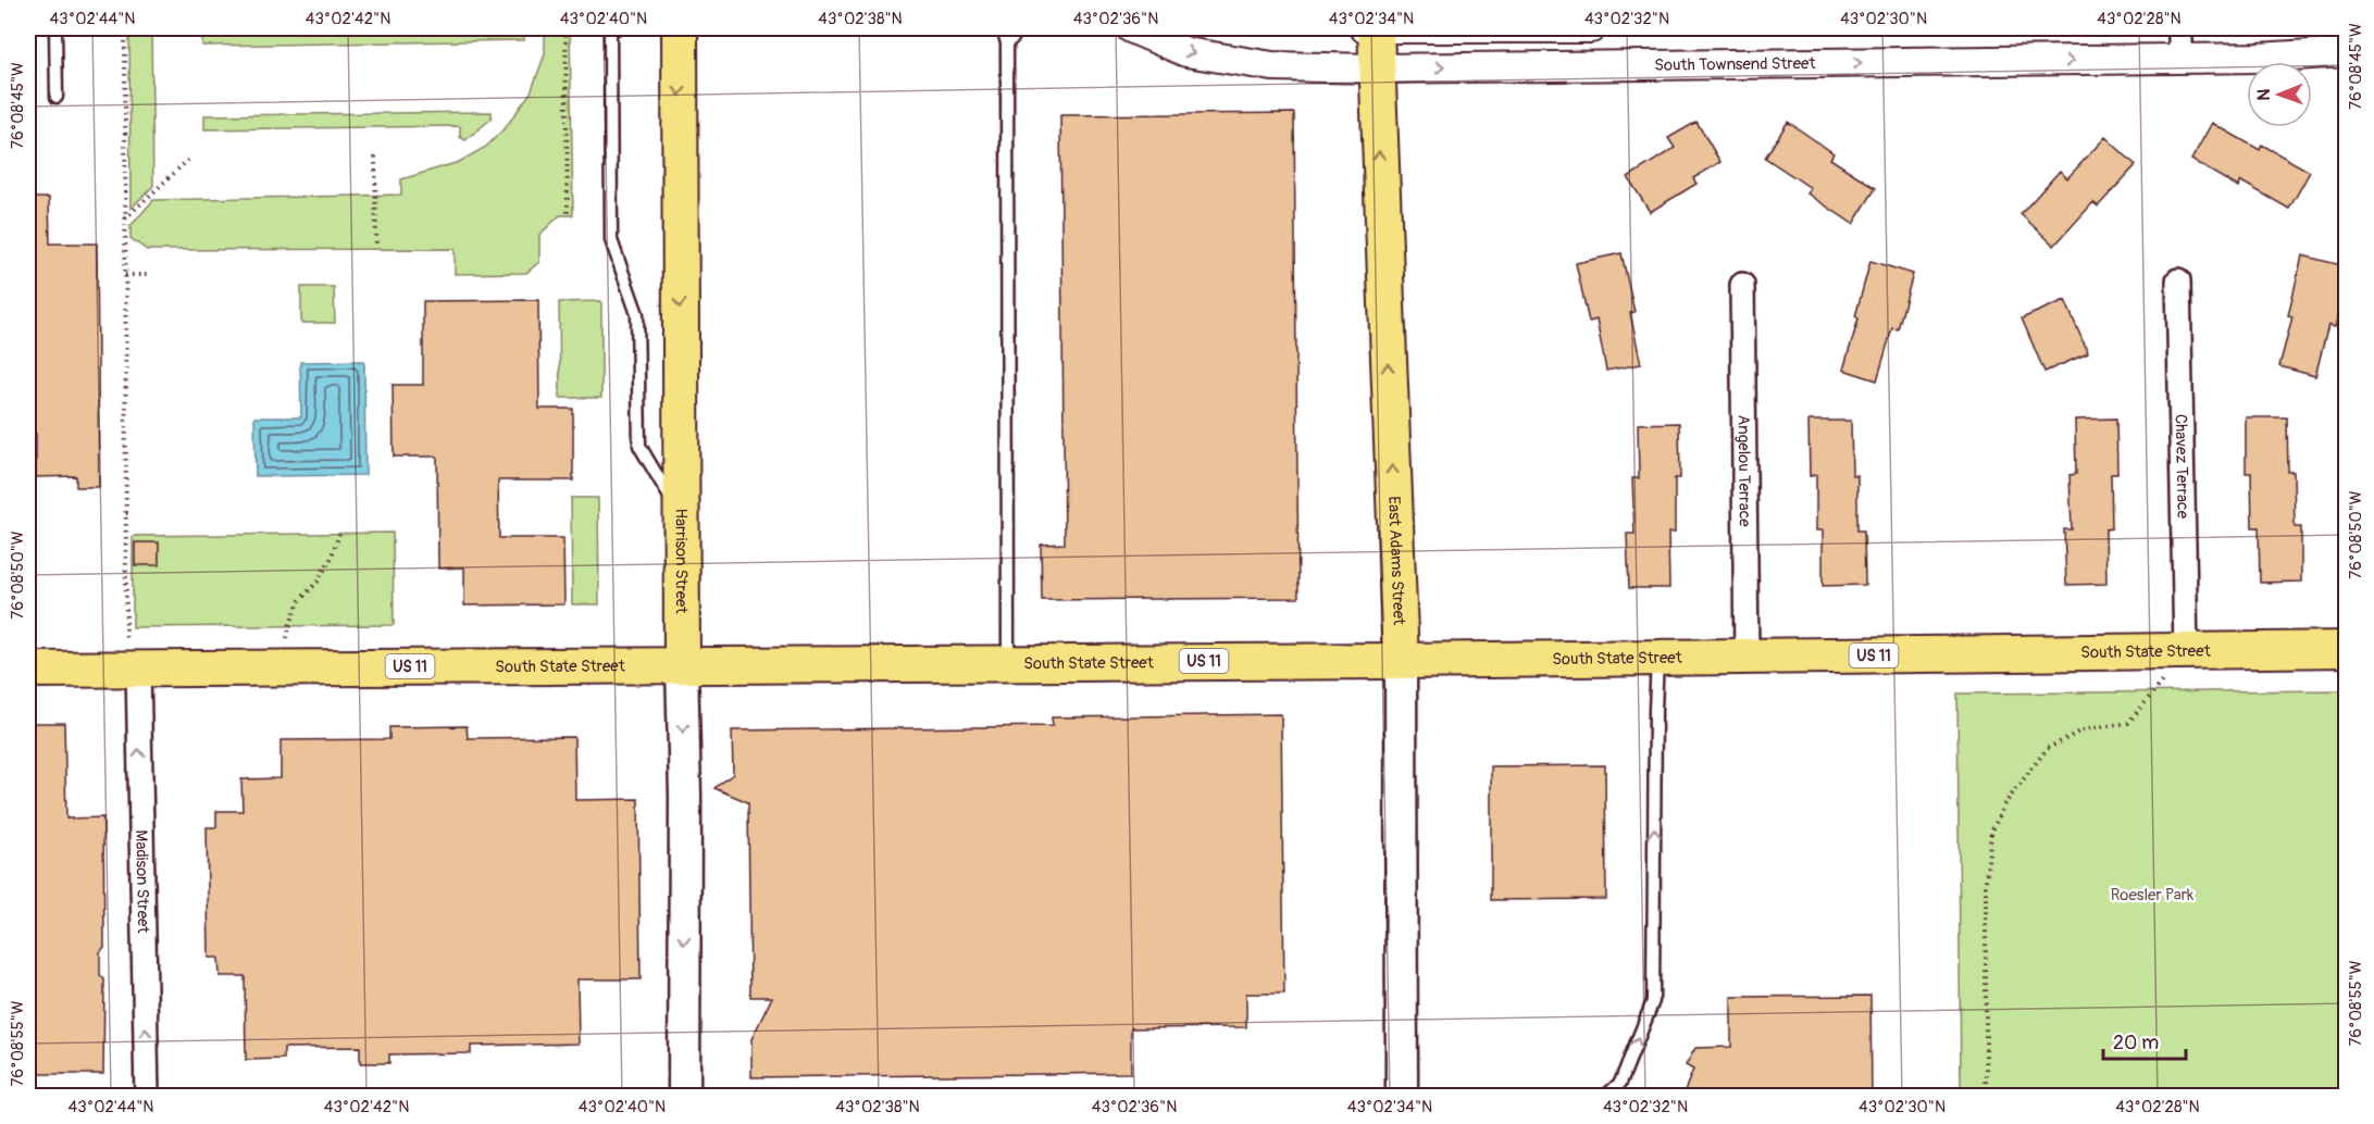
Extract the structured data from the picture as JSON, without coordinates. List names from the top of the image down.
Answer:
{
  "streets": {
    "main road": [
      "Harrison Street",
      "East Adams Street",
      "South State Street",
      "US 11"
    ],
    "street": [
      "South Townsend Street",
      "Chavez Terrace",
      "Angelou Terrace",
      "Madison Street"
    ]
  },
  "crossings": [
    ["South Townsend Street", "East Adams Street"],
    ["Chavez Terrace", "South State Street"],
    ["Angelou Terrace", "South State Street"],
    ["Harrison Street", "South State Street"],
    ["East Adams Street", "South State Street"],
    ["South State Street", "Madison Street"]
  ],
  "one_way": [
    "South Townsend Street",
    "Harrison Street",
    "East Adams Street",
    "Madison Street"
  ],
  "parks": ["Roesler Park"],
  "scale_bar": "20 m",
  "north": "left",
  "coordinates": [
    "43°02'44\"N",
    "43°02'42\"N",
    "43°02'40\"N",
    "43°02'38\"N",
    "43°02'36\"N",
    "43°02'34\"N",
    "43°02'32\"N",
    "43°02'30\"N",
    "43°02'28\"N",
    "76°08'45\"W",
    "76°08'50\"W",
    "76°08'55\"W"
  ]
}
